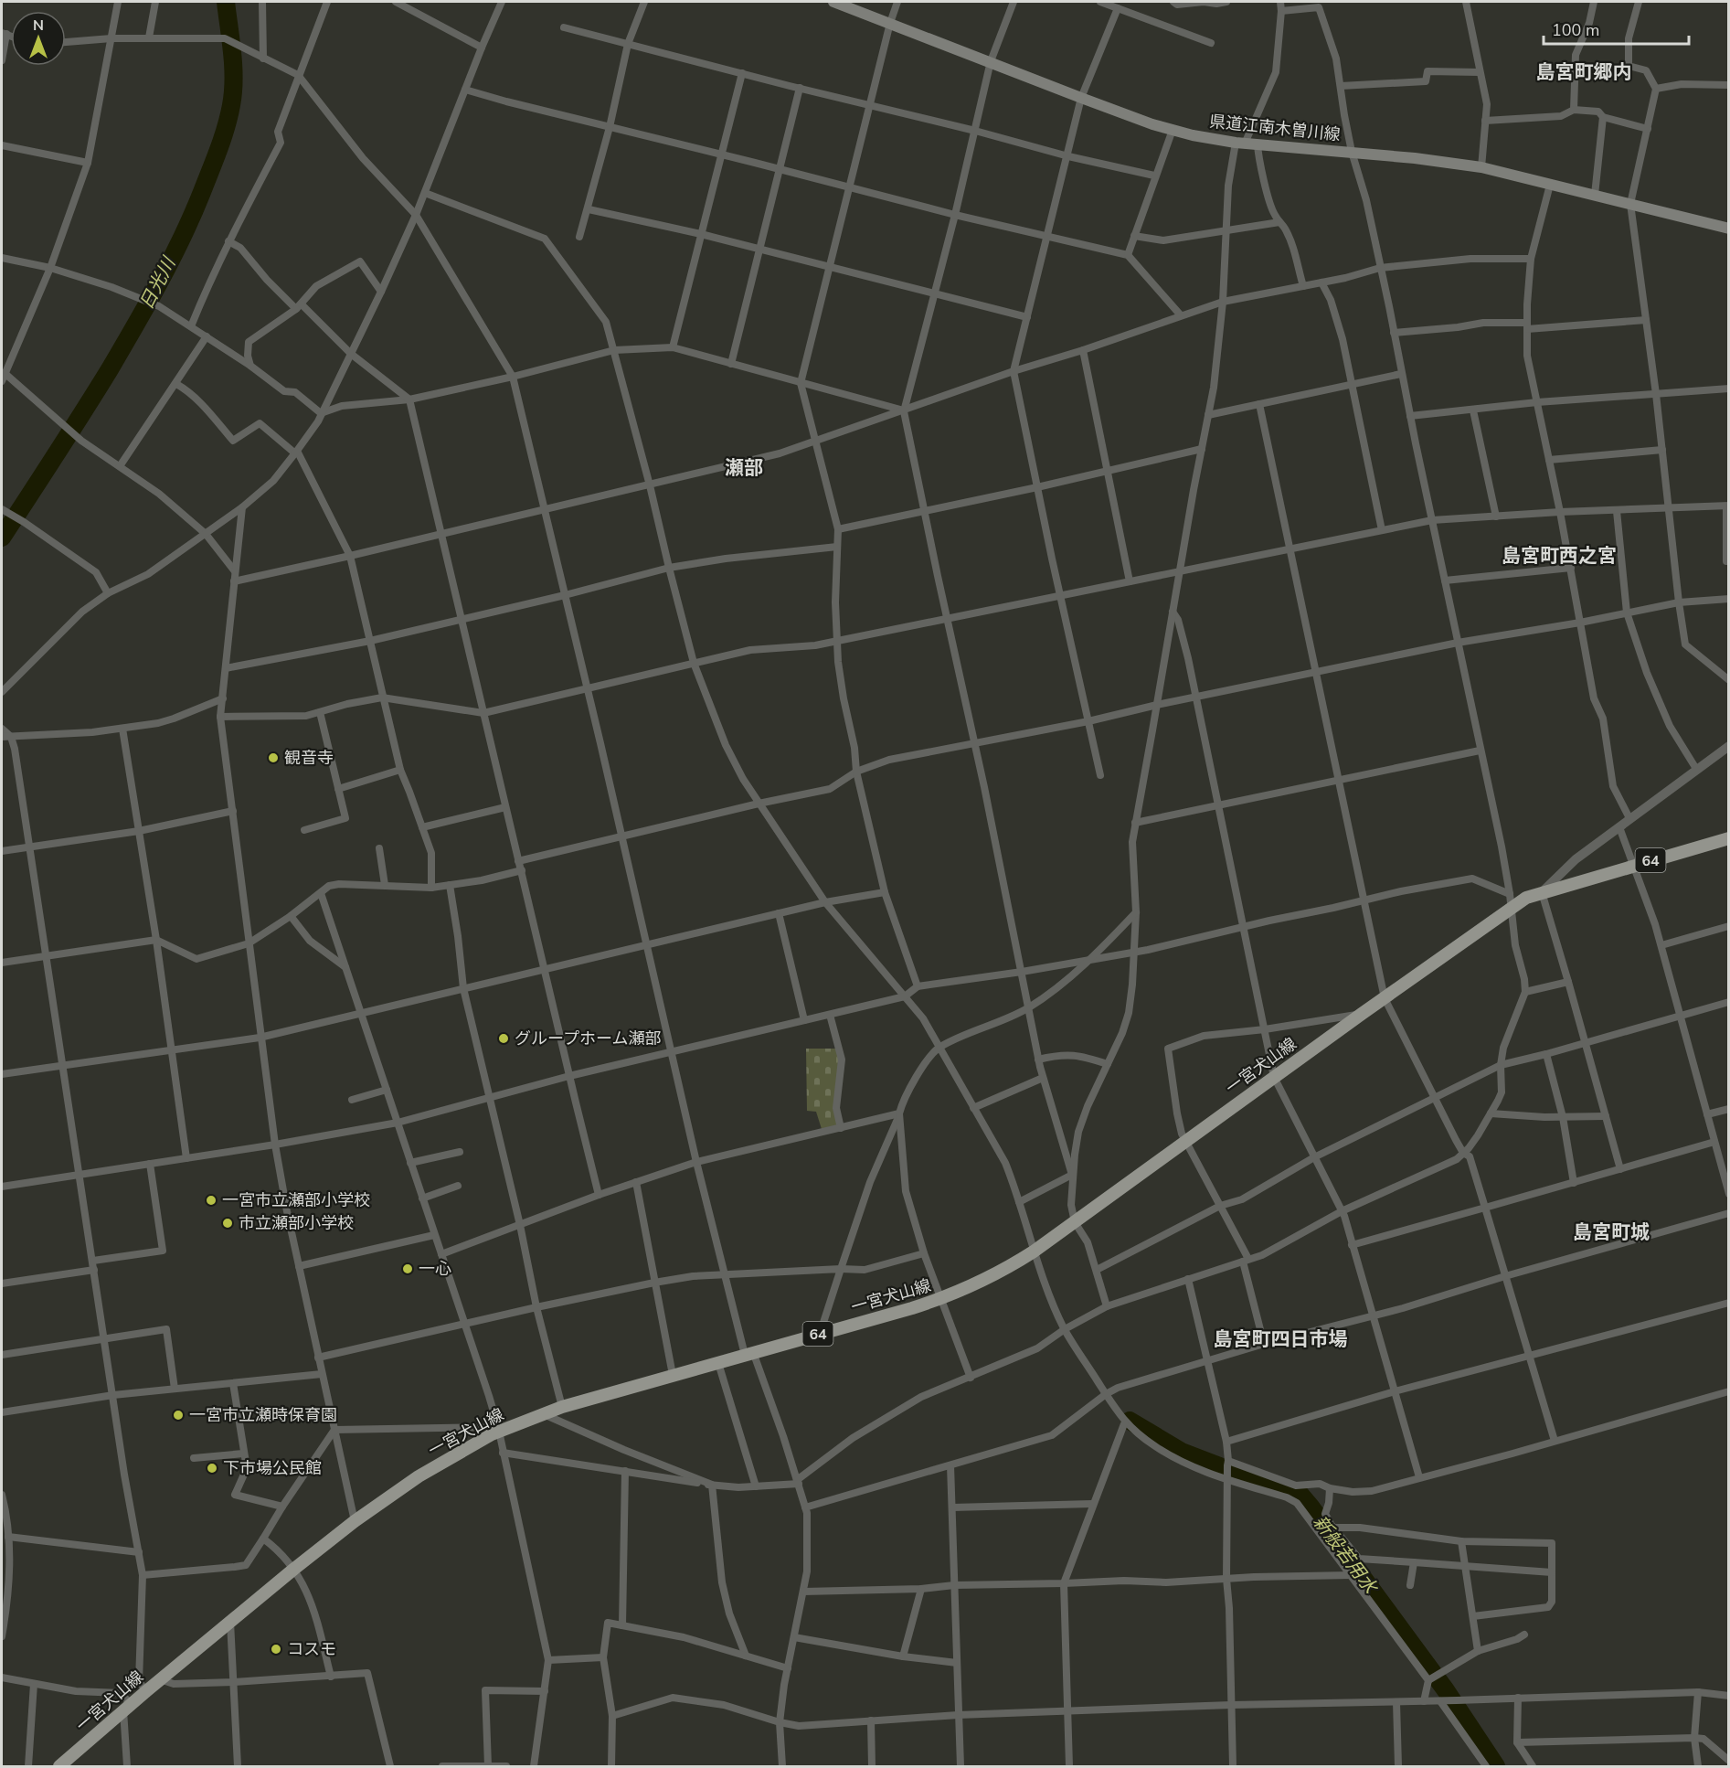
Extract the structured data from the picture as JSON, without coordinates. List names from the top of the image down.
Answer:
{
  "streets": {
    "main road": ["県道江南木曽川線", "64", "一宮犬山線"]
  },
  "districts": [
    "島宮町郷内",
    "瀬部",
    "島宮町西之宮",
    "島宮町城",
    "島宮町四日市場"
  ],
  "water": ["日光川", "新般若用水"],
  "places": [
    "観音寺",
    "グループホーム瀬部",
    "一宮市立瀬部小学校",
    "市立瀬部小学校",
    "一心",
    "一宮市立瀬時保育園",
    "下市場公民館",
    "コスモ"
  ],
  "scale_bar": "100 m",
  "north": "top"
}
